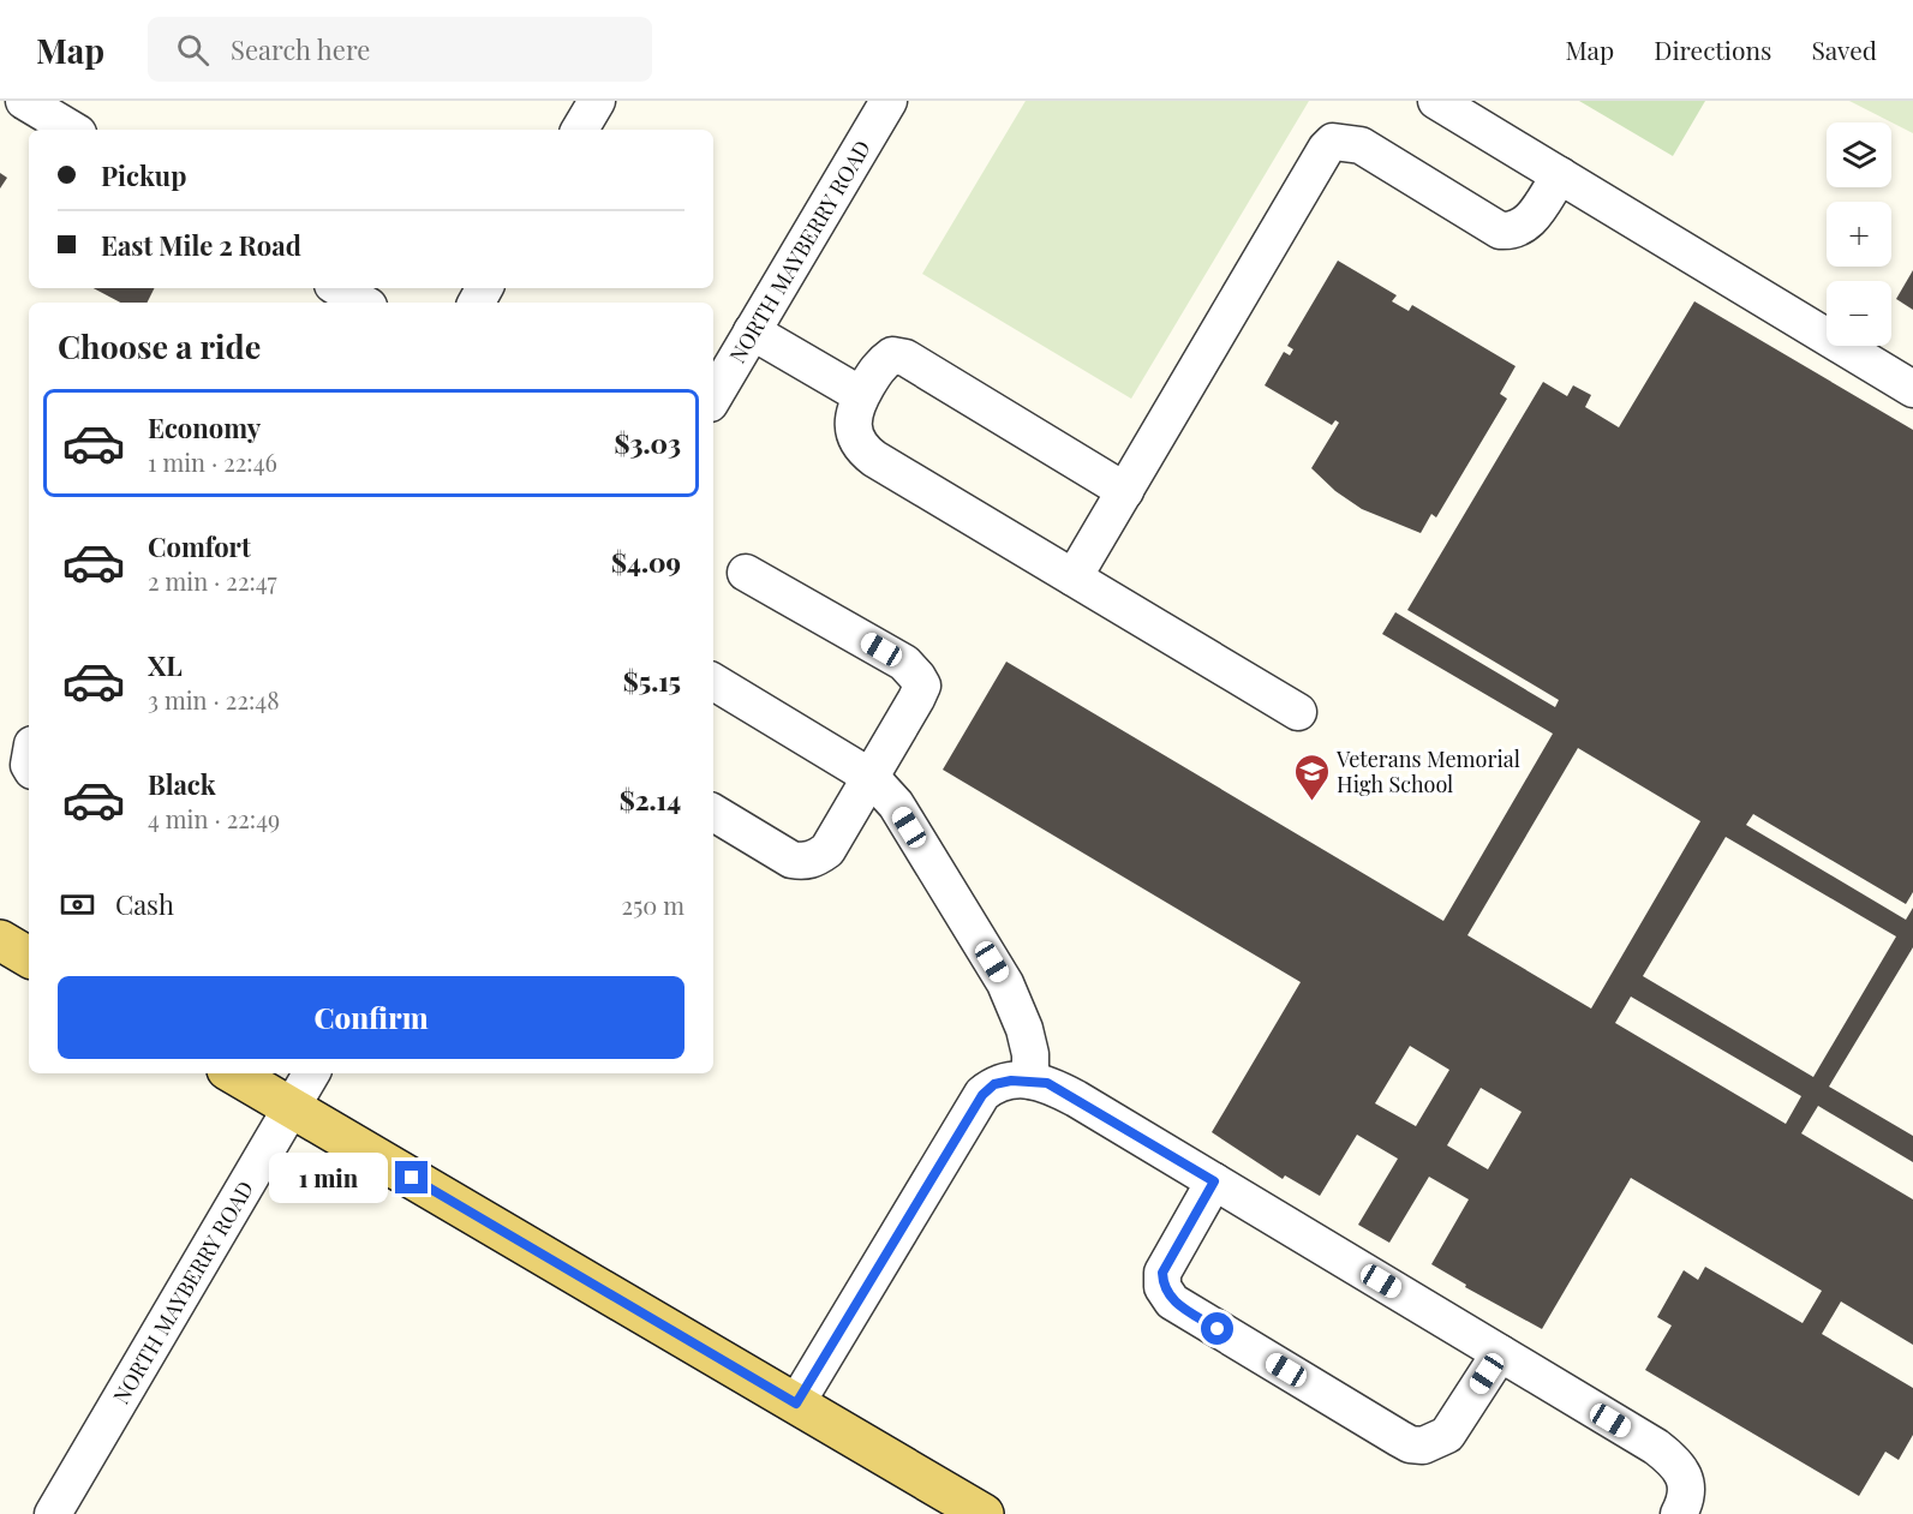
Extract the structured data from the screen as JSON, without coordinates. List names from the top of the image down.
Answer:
{
  "streets": {
    "street": ["NORTH MAYBERRY ROAD"]
  },
  "places": {
    "school or university": ["Veterans Memorial High School"]
  },
  "page": {
    "header": "Map",
    "search": "Search here",
    "nav": ["Map", "Directions", "Saved"],
    "map_buttons": ["+", "−"],
    "banner": ["Pickup", "East Mile 2 Road"],
    "heading": "Choose a ride",
    "list": [
      {
        "name": "Economy",
        "note": "1 min · 22:46",
        "value": "$3.03"
      },
      {
        "name": "Comfort",
        "note": "2 min · 22:47",
        "value": "$4.09"
      },
      {
        "name": "XL",
        "note": "3 min · 22:48",
        "value": "$5.15"
      },
      {
        "name": "Black",
        "note": "4 min · 22:49",
        "value": "$2.14"
      }
    ],
    "pay": ["Cash", "250 m"],
    "buttons": "Confirm",
    "bubble": "1 min"
  }
}
